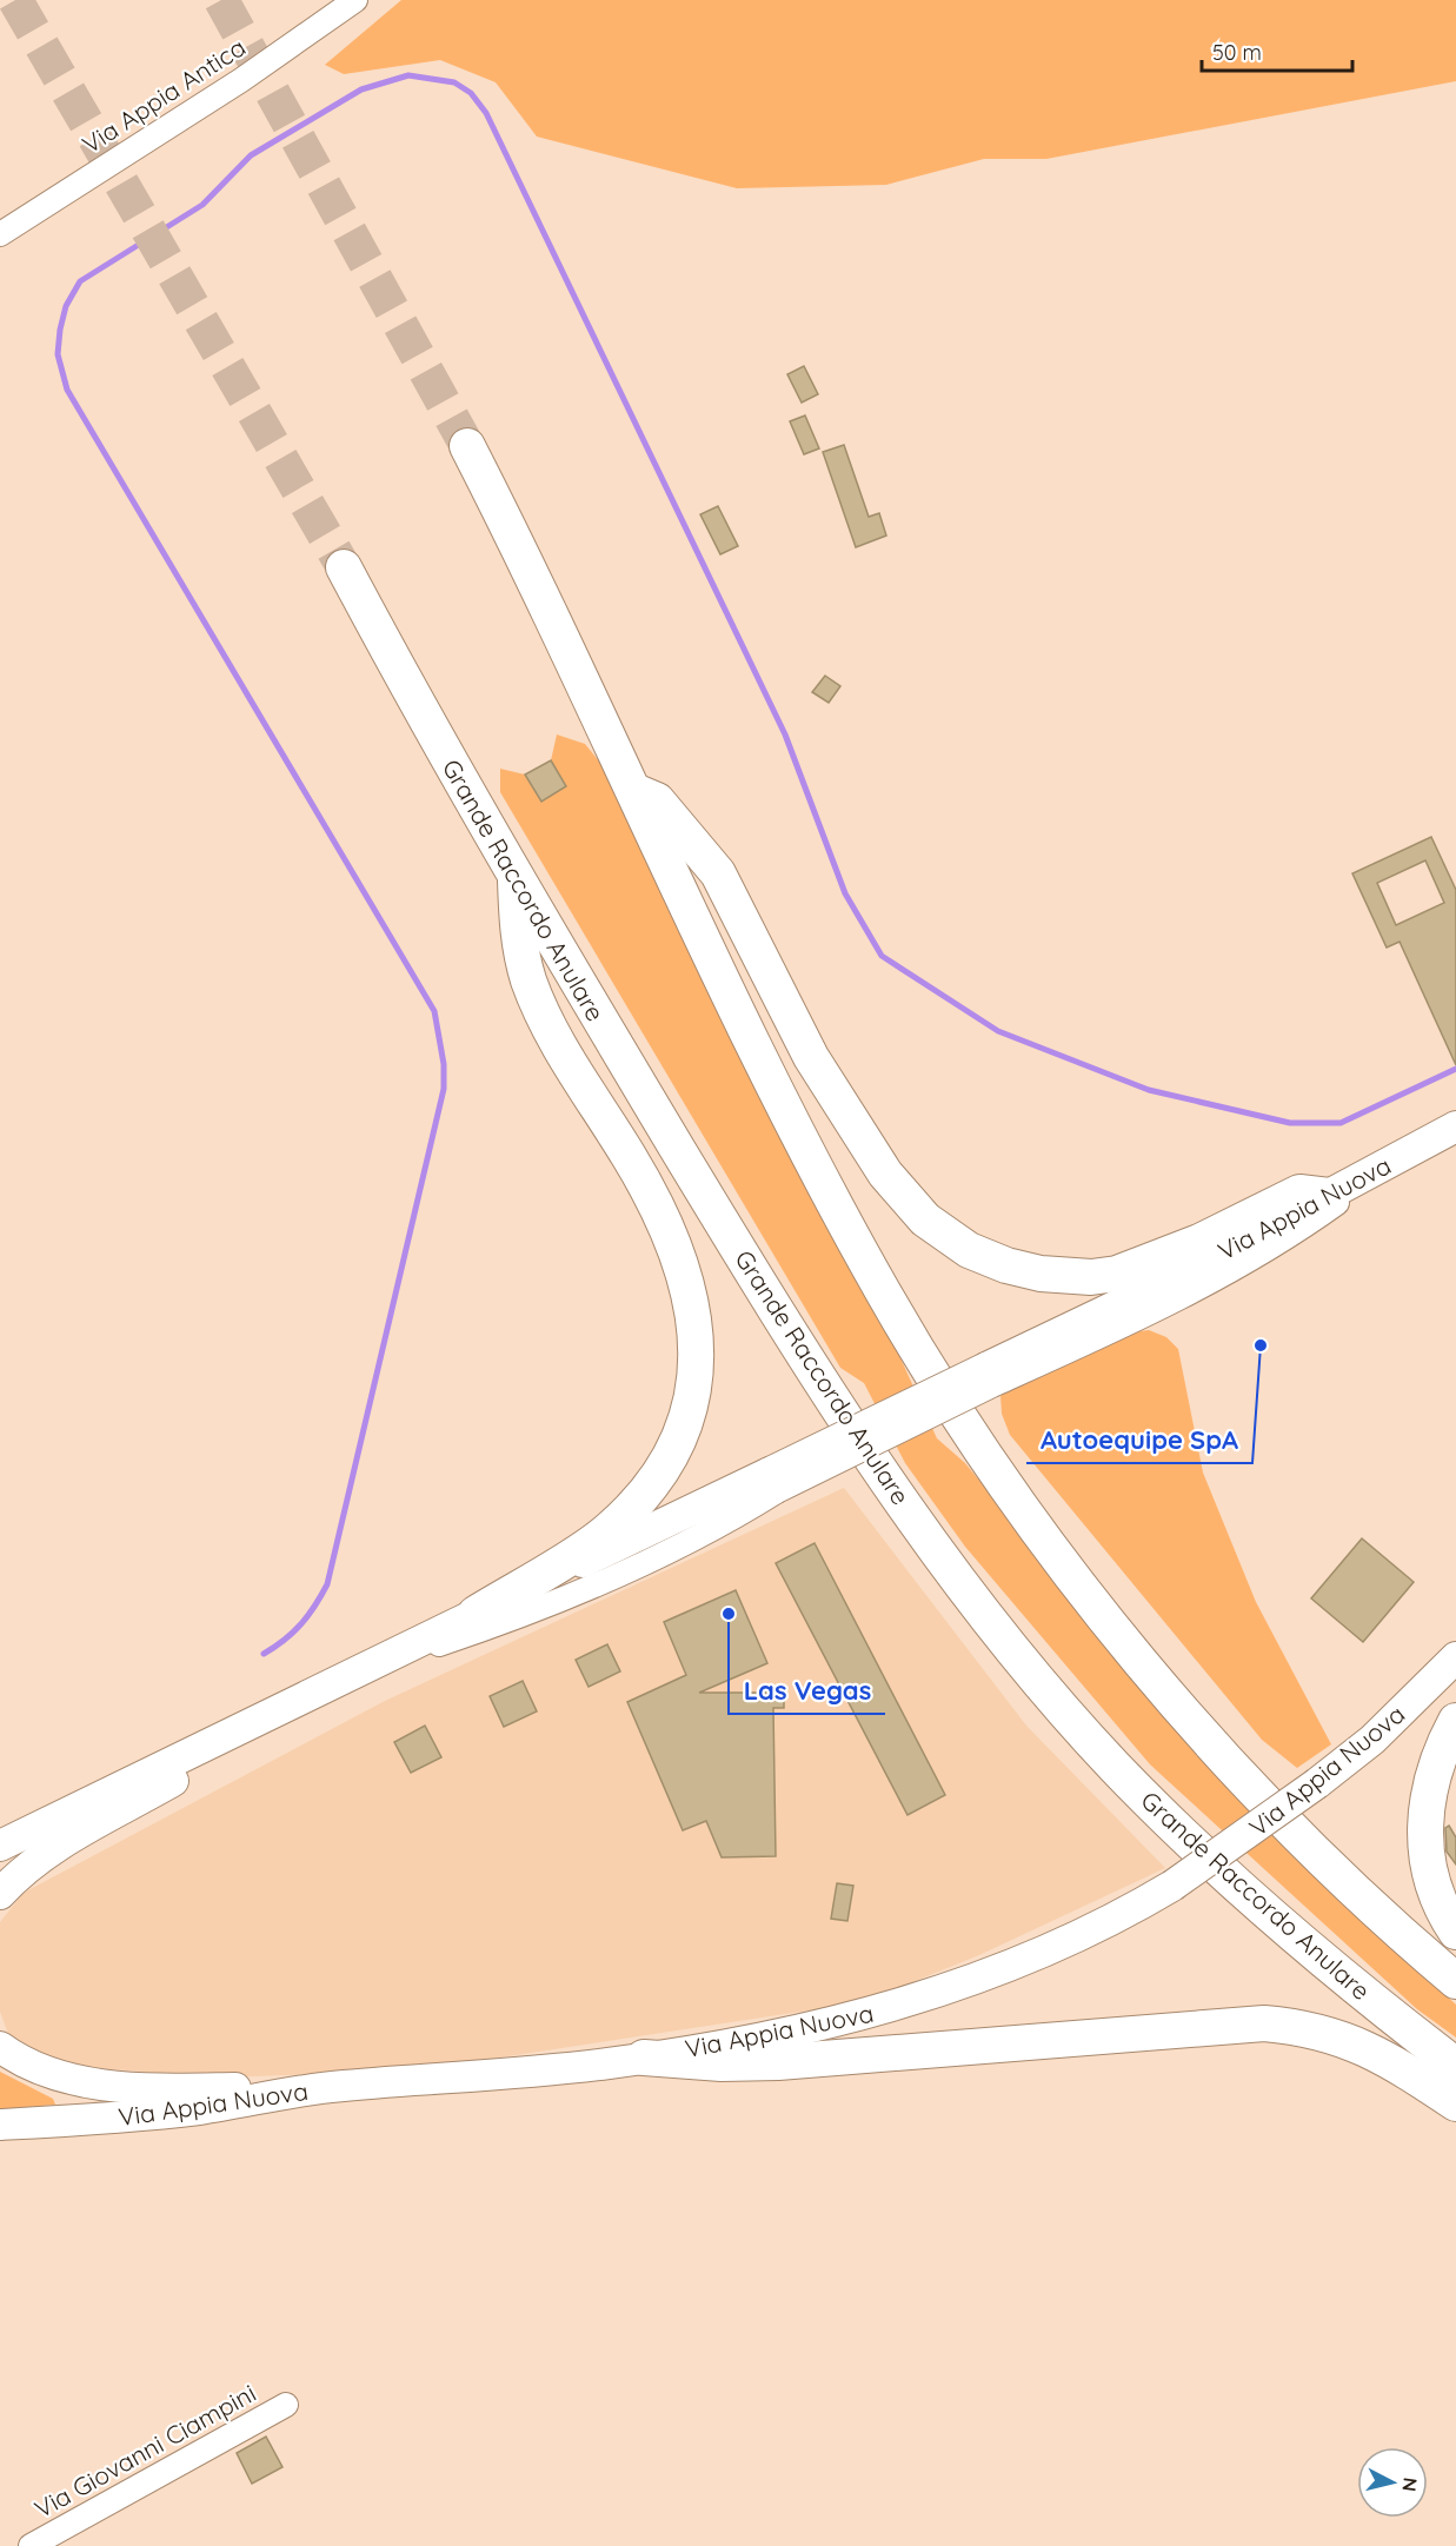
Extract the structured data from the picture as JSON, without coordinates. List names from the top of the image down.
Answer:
{
  "streets": {
    "highway": ["Grande Raccordo Anulare"],
    "main road": ["Via Appia Nuova"],
    "street": ["Via Appia Antica", "Via Giovanni Ciampini"]
  },
  "places": ["Autoequipe SpA", "Las Vegas"],
  "scale_bar": "50 m",
  "north": "right"
}
